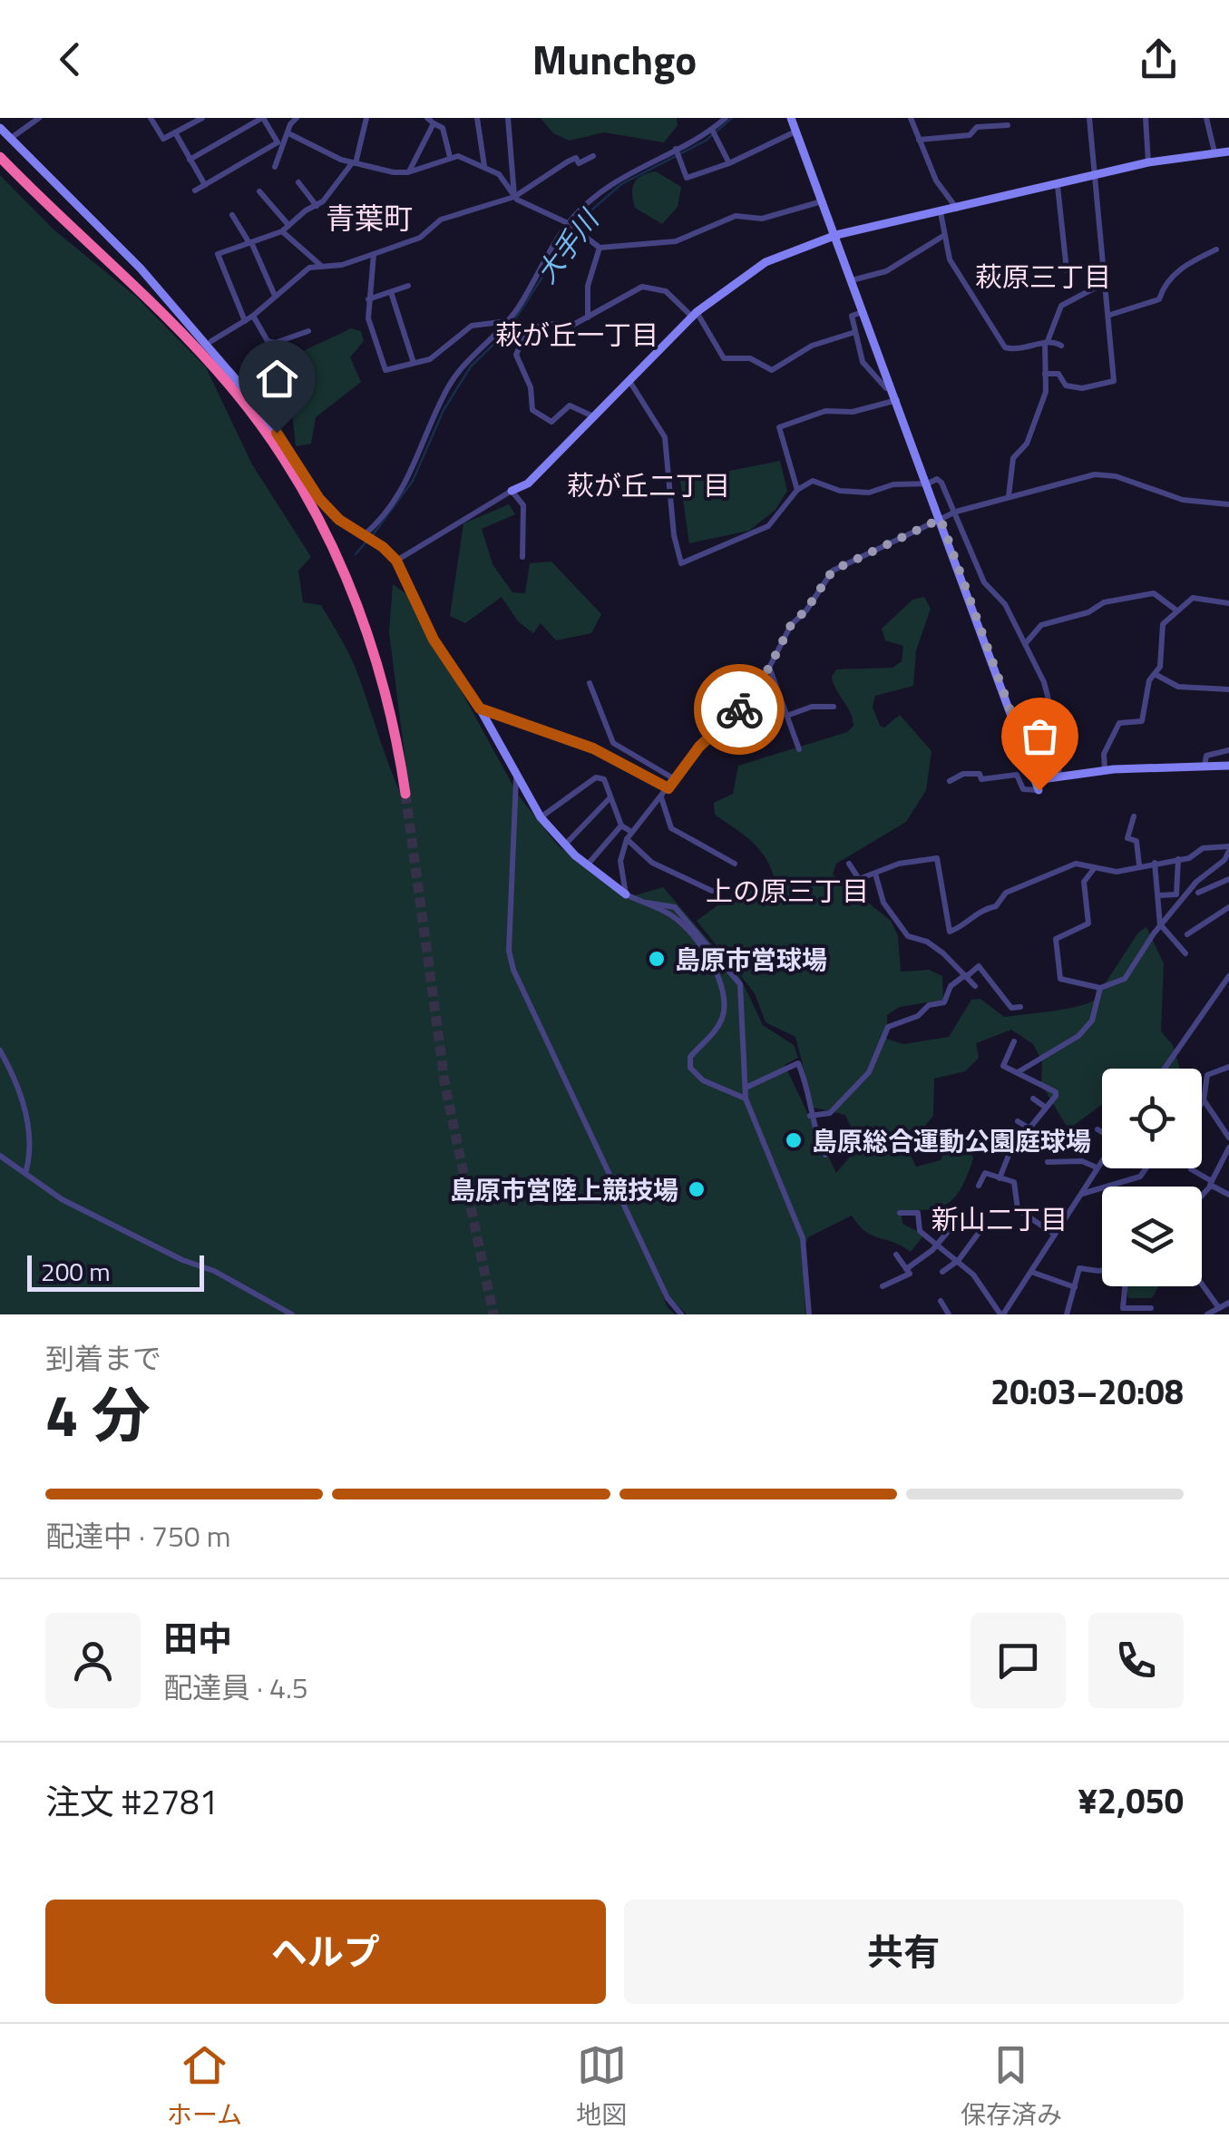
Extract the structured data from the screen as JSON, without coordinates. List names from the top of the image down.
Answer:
{
  "districts": [
    "青葉町",
    "萩原三丁目",
    "萩が丘一丁目",
    "萩が丘二丁目",
    "上の原三丁目",
    "新山二丁目"
  ],
  "water": ["大手川"],
  "places": ["島原市営球場", "島原総合運動公園庭球場", "島原市営陸上競技場"],
  "scale_bar": "200 m",
  "page": {
    "header": "Munchgo",
    "scale": "200 m",
    "heading": ["4 分", "到着まで", "20:03–20:08"],
    "panel": [
      "田中",
      "配達員 · 4.5",
      "注文 #2781",
      "¥2,050"
    ],
    "bar": "配達中 · 750 m",
    "buttons": ["ヘルプ", "共有"],
    "tabs": ["ホーム", "地図", "保存済み"]
  }
}
